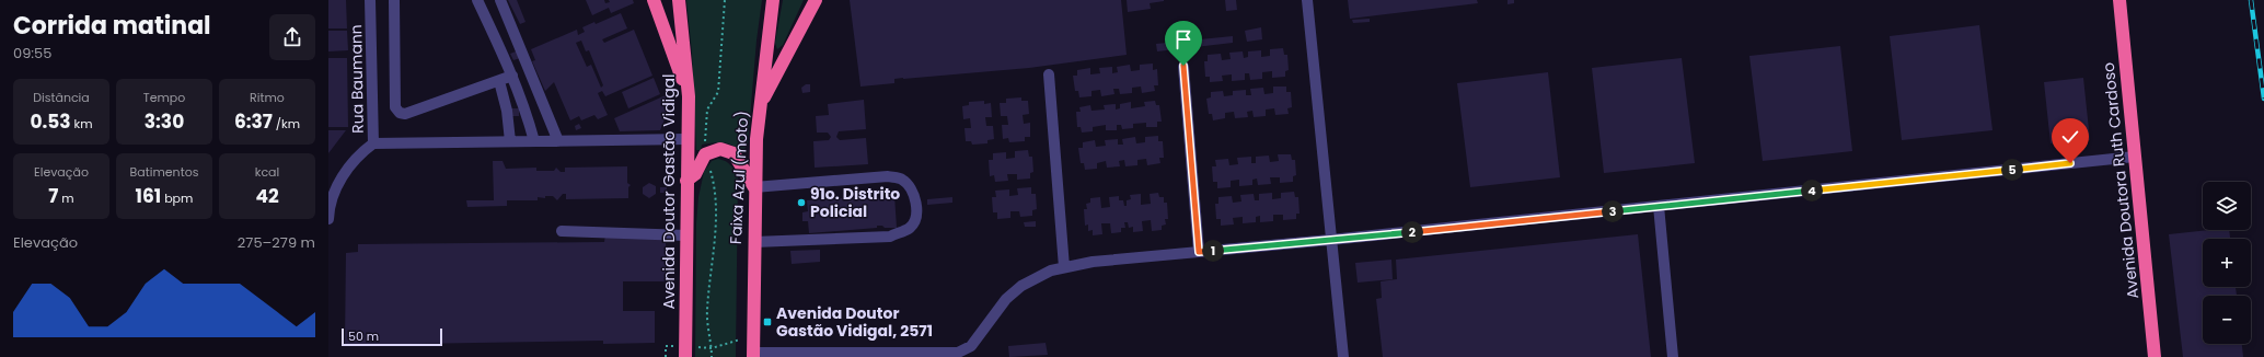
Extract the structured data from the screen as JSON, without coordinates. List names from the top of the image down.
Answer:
{
  "streets": {
    "highway": ["Avenida Doutora Ruth Cardoso", "Avenida Doutor Gastão Vidigal"],
    "street": ["Rua Baumann", "Faixa Azul (moto)"]
  },
  "places": {
    "other": ["91o. Distrito Policial"],
    "transit": ["Avenida Doutor Gastão Vidigal, 2571"]
  },
  "scale_bar": "50 m",
  "page": {
    "heading": ["Corrida matinal", "09:55"],
    "stats": [
      ["Distância", "0.53 km"],
      ["Tempo", "3:30"],
      ["Ritmo", "6:37 /km"],
      ["Elevação", "7 m"],
      ["Batimentos", "161 bpm"],
      ["kcal", "42"]
    ],
    "pins": [
      "5",
      "4",
      "3",
      "2",
      "1"
    ],
    "map_buttons": ["+", "−"],
    "chart": ["Elevação", "275–279 m"],
    "scale": "50 m"
  }
}
